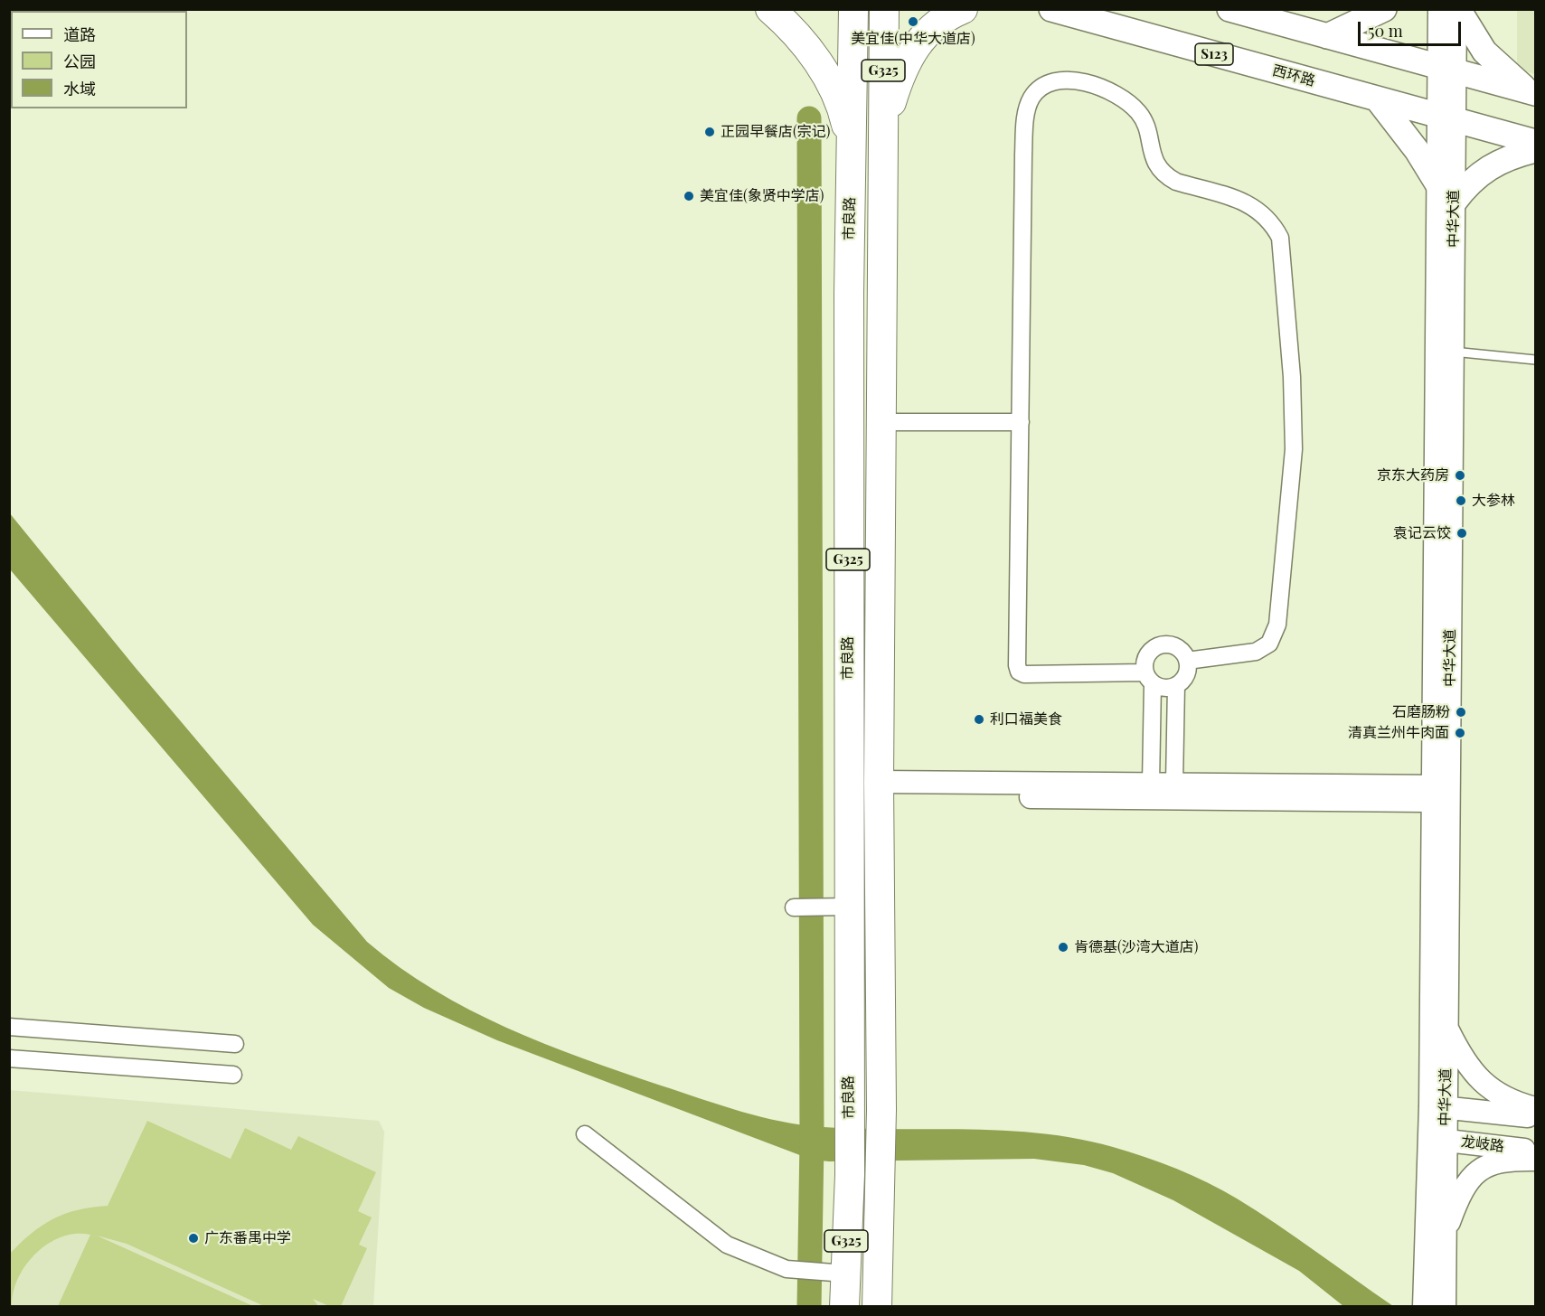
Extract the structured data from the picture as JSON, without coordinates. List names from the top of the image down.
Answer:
{
  "streets": {
    "highway": ["G325", "市良路"],
    "main road": ["S123", "西环路"],
    "street": ["中华大道", "龙岐路"]
  },
  "crossings": [
    ["西环路", "中华大道"],
    ["中华大道", "龙岐路"]
  ],
  "places": [
    "美宜佳(中华大道店)",
    "正园早餐店(宗记)",
    "美宜佳(象贤中学店)",
    "京东大药房",
    "大参林",
    "袁记云饺",
    "石磨肠粉",
    "利口福美食",
    "清真兰州牛肉面",
    "肯德基(沙湾大道店)",
    "广东番禺中学"
  ],
  "legend": ["道路", "公园", "水域"],
  "scale_bar": "50 m"
}
